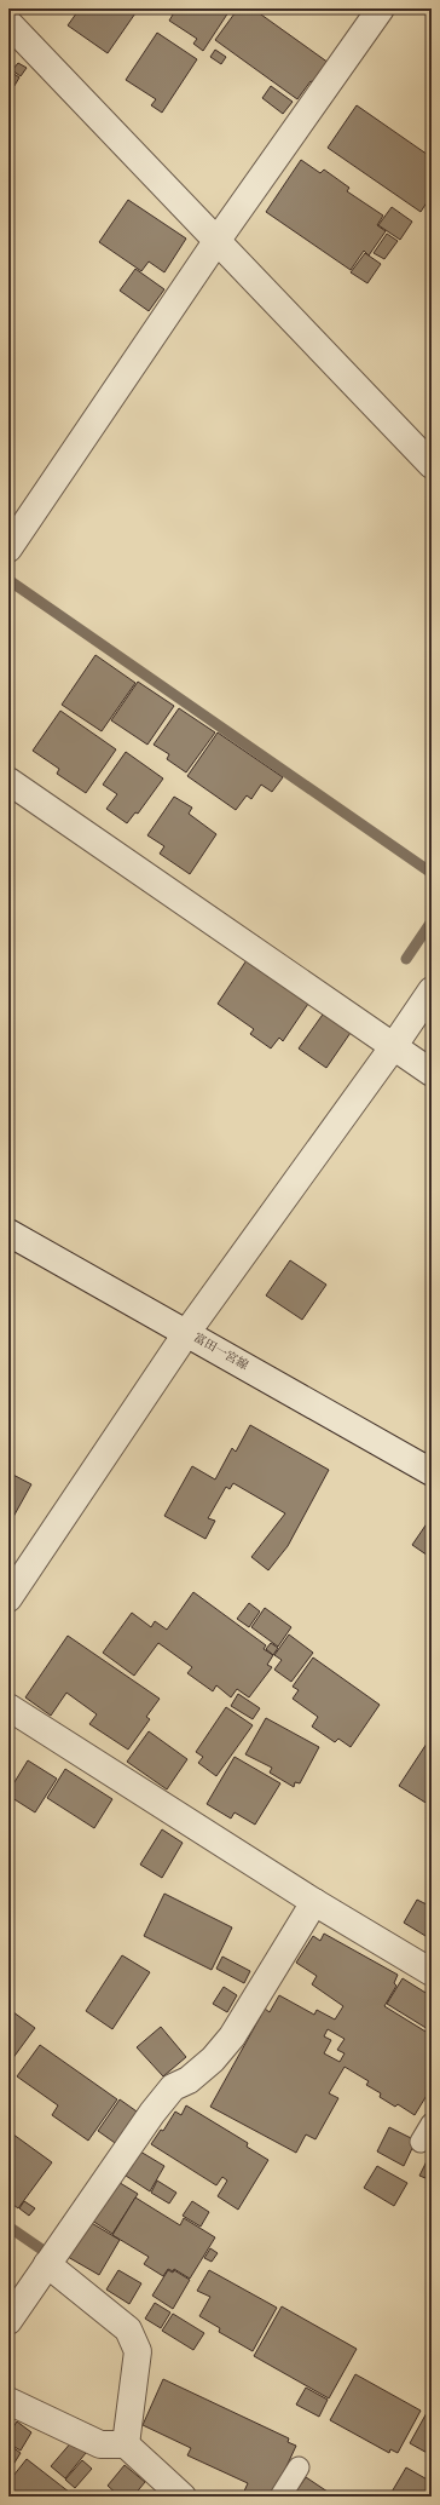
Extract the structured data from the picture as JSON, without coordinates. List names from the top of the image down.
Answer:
{
  "streets": {
    "street": ["富田一宮線"]
  }
}
